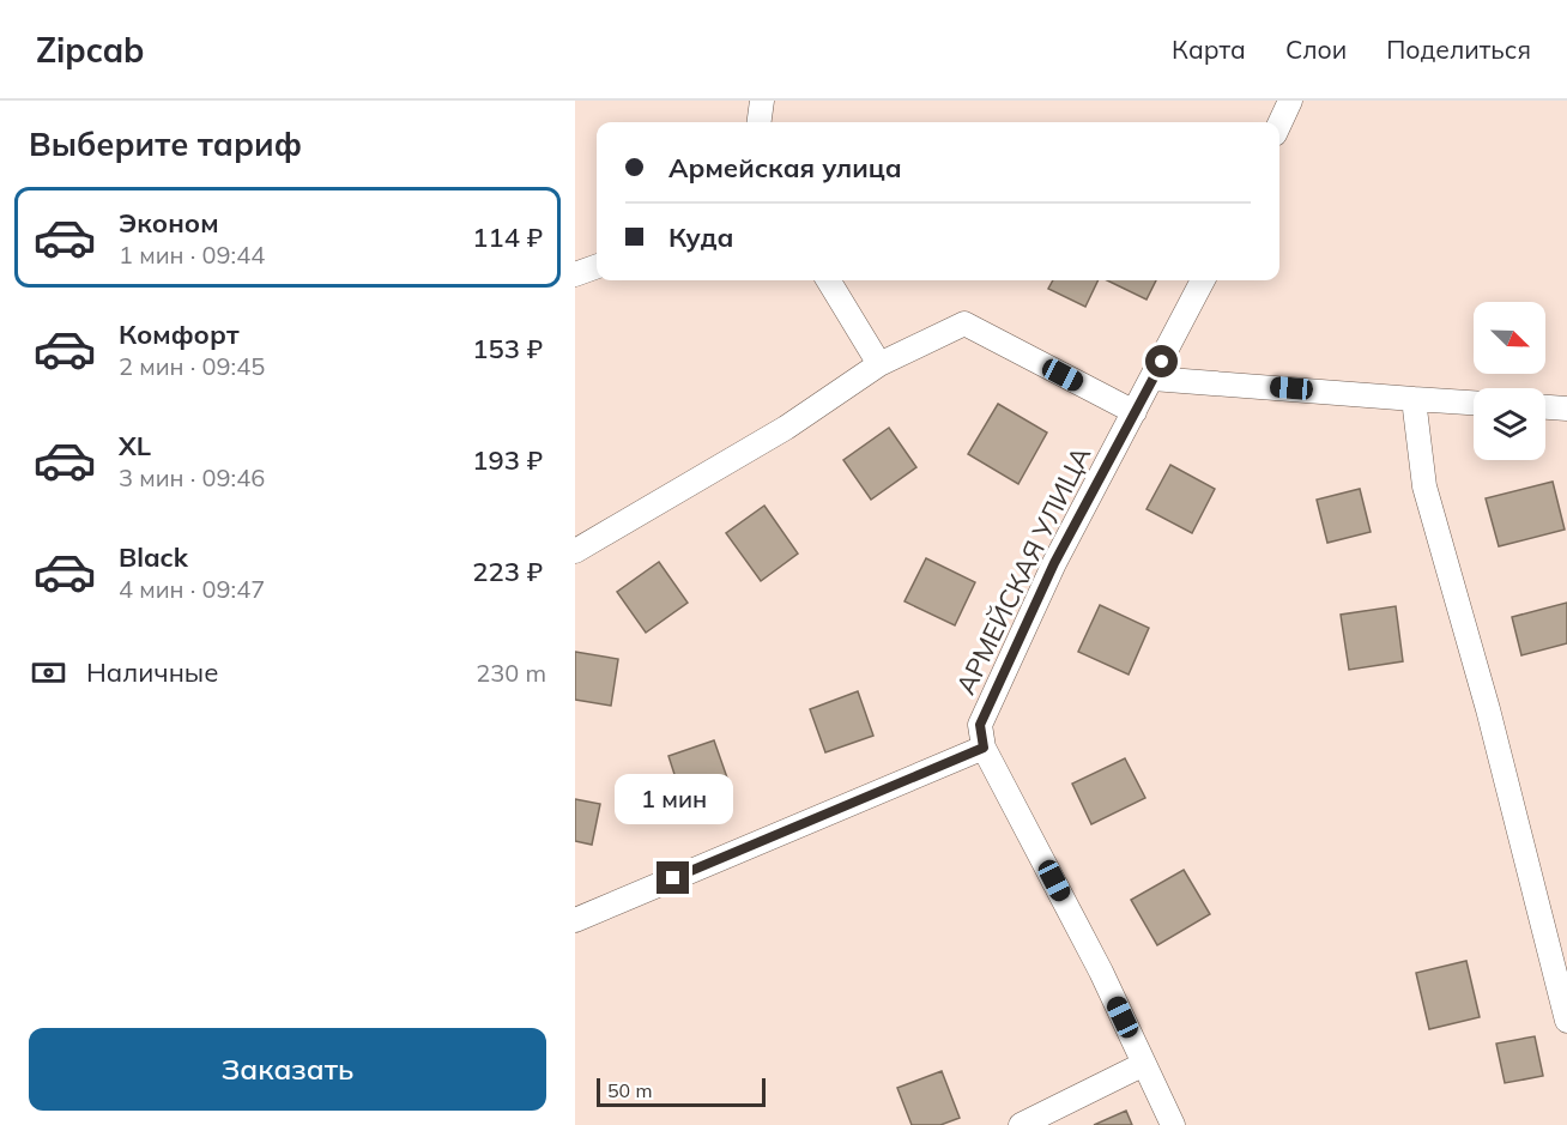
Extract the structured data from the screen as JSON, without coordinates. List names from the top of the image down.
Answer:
{
  "streets": {
    "street": ["АРМЕЙСКАЯ УЛИЦА"]
  },
  "scale_bar": "50 m",
  "north": "bottom right",
  "page": {
    "header": "Zipcab",
    "nav": ["Карта", "Слои", "Поделиться"],
    "heading": "Выберите тариф",
    "banner": ["Армейская улица", "Куда"],
    "list": [
      {
        "name": "Эконом",
        "note": "1 мин · 09:44",
        "value": "114 ₽"
      },
      {
        "name": "Комфорт",
        "note": "2 мин · 09:45",
        "value": "153 ₽"
      },
      {
        "name": "XL",
        "note": "3 мин · 09:46",
        "value": "193 ₽"
      },
      {
        "name": "Black",
        "note": "4 мин · 09:47",
        "value": "223 ₽"
      }
    ],
    "pay": ["Наличные", "230 m"],
    "bubble": "1 мин",
    "buttons": "Заказать",
    "scale": "50 m"
  }
}
